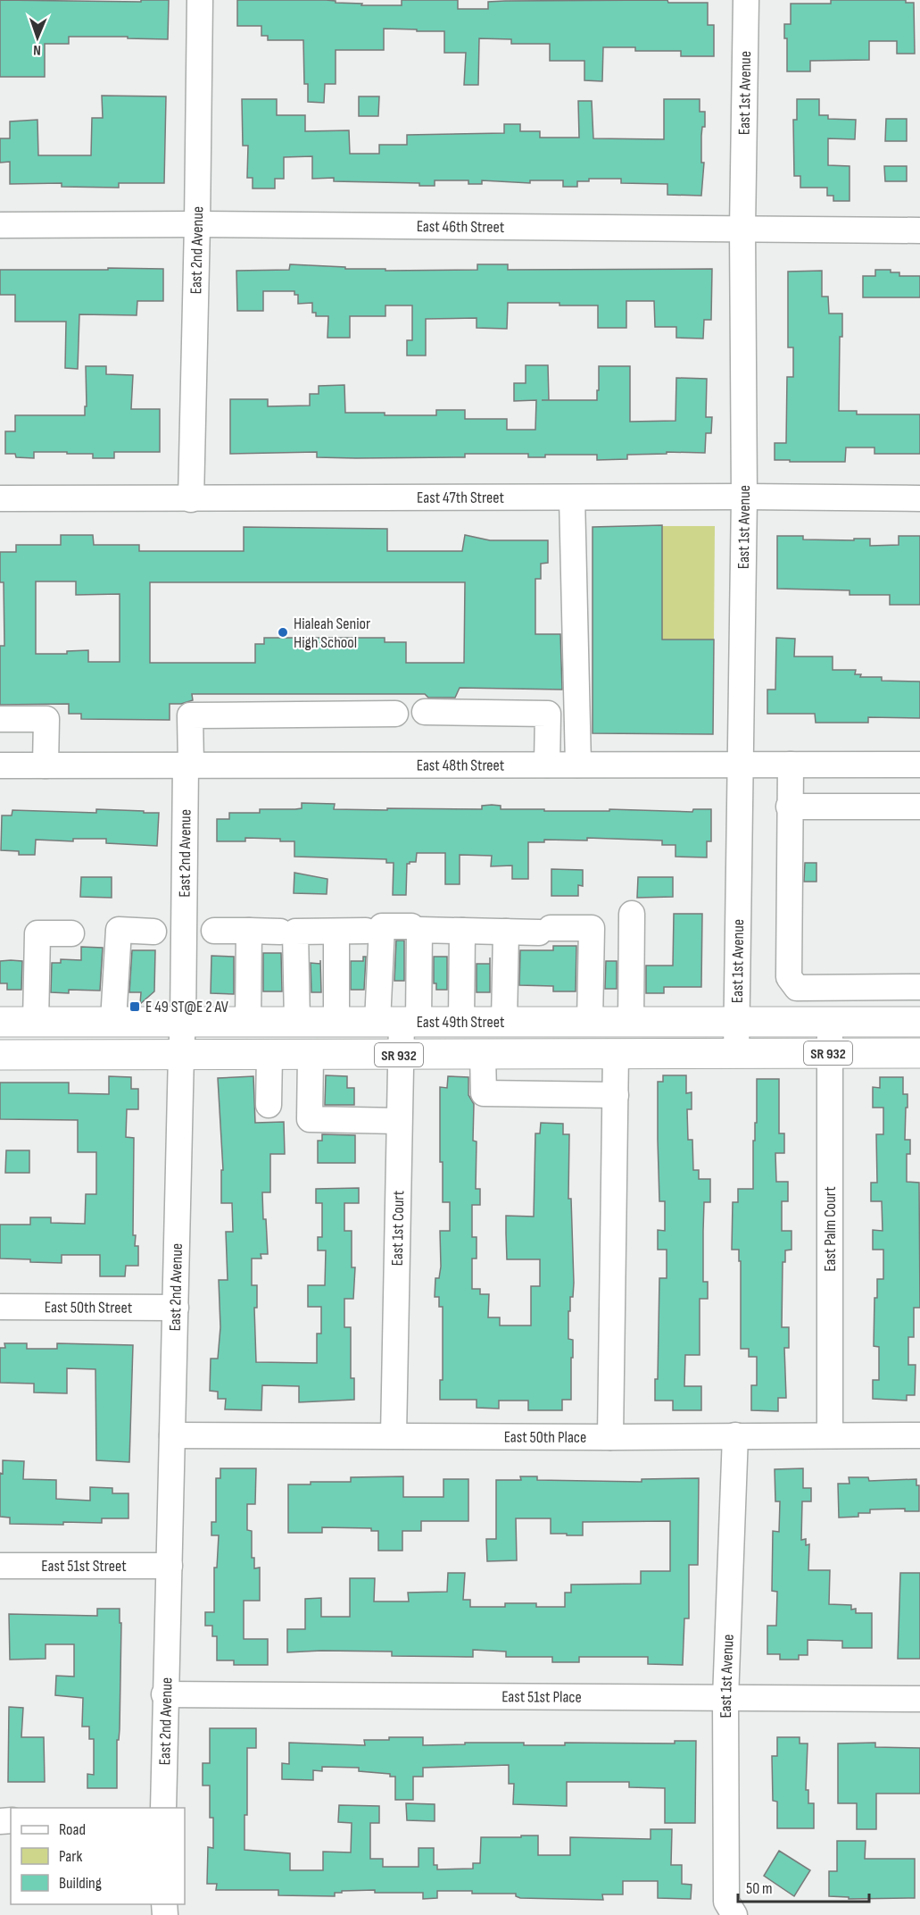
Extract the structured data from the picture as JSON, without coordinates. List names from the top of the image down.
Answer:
{
  "streets": {
    "main road": ["East 49th Street", "SR 932"],
    "street": [
      "East 1st Avenue",
      "East 46th Street",
      "East 2nd Avenue",
      "East 47th Street",
      "East 48th Street",
      "East 1st Court",
      "East Palm Court",
      "East 50th Street",
      "East 50th Place",
      "East 51st Street",
      "East 51st Place"
    ]
  },
  "crossings": [
    ["East 1st Avenue", "East 46th Street"],
    ["East 1st Avenue", "East 47th Street"],
    ["East 1st Avenue", "East 48th Street"],
    ["East 1st Avenue", "East 49th Street"],
    ["East 1st Avenue", "East 50th Place"],
    ["East 1st Avenue", "East 51st Place"],
    ["East 46th Street", "East 2nd Avenue"],
    ["East 2nd Avenue", "East 47th Street"],
    ["East 2nd Avenue", "East 48th Street"],
    ["East 2nd Avenue", "East 49th Street"],
    ["East 2nd Avenue", "East 50th Street"],
    ["East 2nd Avenue", "East 50th Place"],
    ["East 2nd Avenue", "East 51st Street"],
    ["East 2nd Avenue", "East 51st Place"],
    ["East 49th Street", "East 1st Court"],
    ["East 49th Street", "East Palm Court"],
    ["East 1st Court", "East 50th Place"],
    ["East Palm Court", "East 50th Place"]
  ],
  "places": {
    "other": ["Hialeah Senior High School"],
    "transit": ["E 49 ST@E 2 AV"]
  },
  "legend": ["Road", "Park", "Building"],
  "scale_bar": "50 m",
  "north": "bottom"
}
